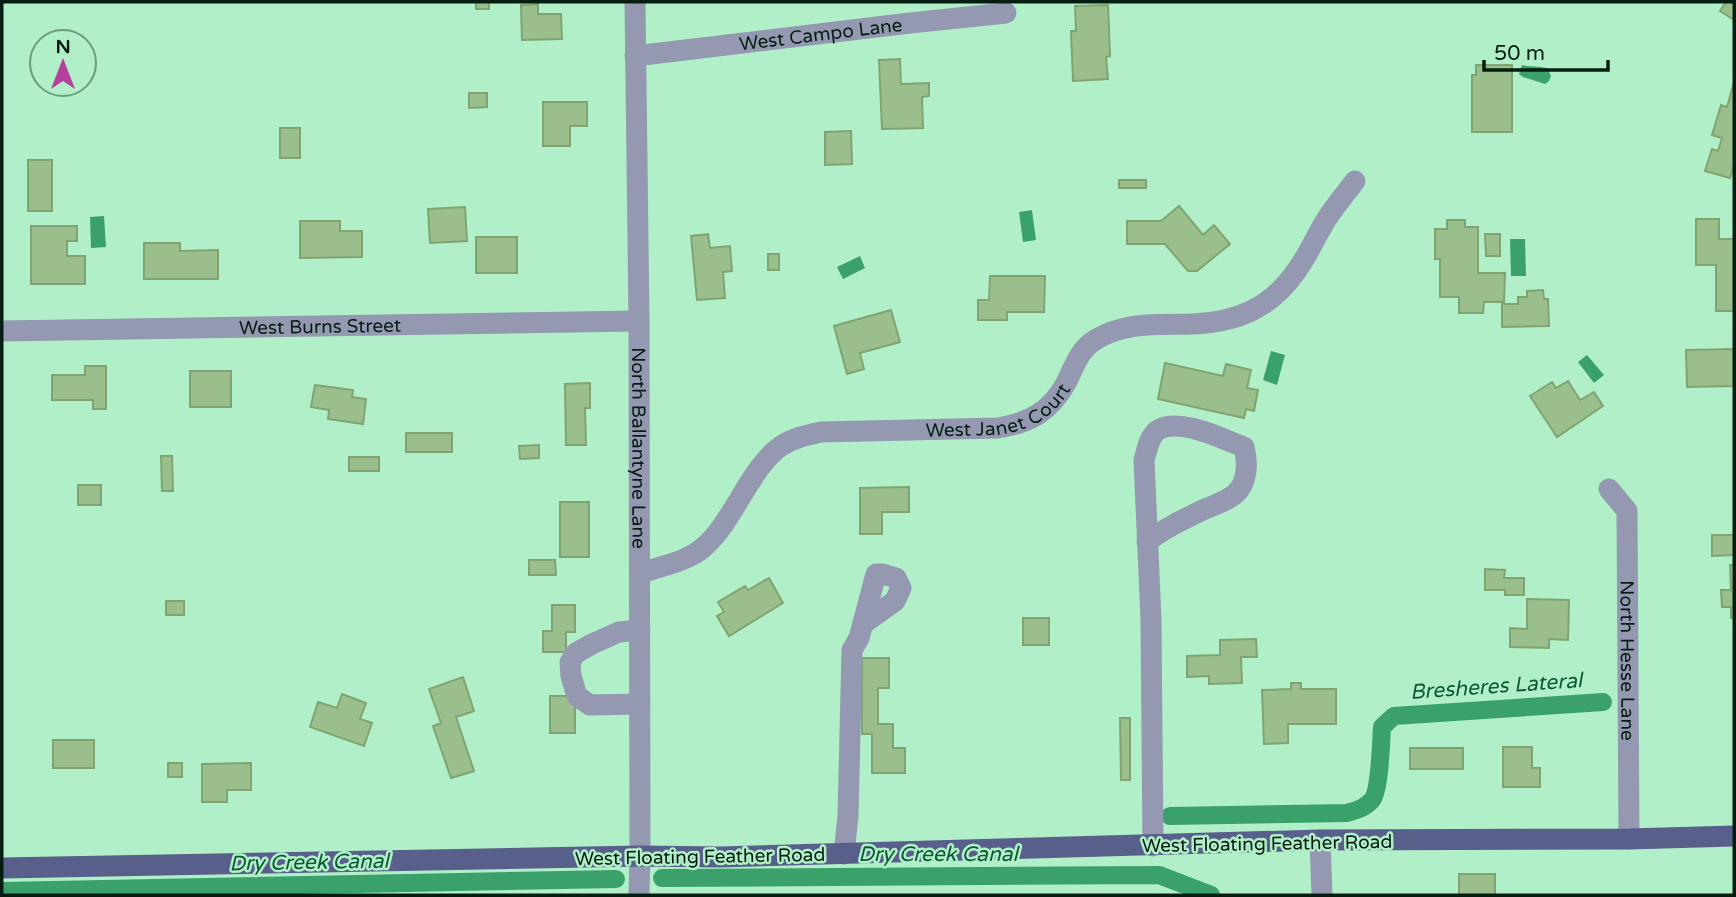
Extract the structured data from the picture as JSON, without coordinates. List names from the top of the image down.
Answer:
{
  "streets": {
    "main road": ["West Floating Feather Road"],
    "street": [
      "West Campo Lane",
      "West Burns Street",
      "West Janet Court",
      "North Ballantyne Lane",
      "North Hesse Lane"
    ]
  },
  "crossings": [
    ["West Campo Lane", "North Ballantyne Lane"],
    ["West Burns Street", "North Ballantyne Lane"],
    ["West Janet Court", "North Ballantyne Lane"],
    ["North Ballantyne Lane", "West Floating Feather Road"],
    ["North Hesse Lane", "West Floating Feather Road"]
  ],
  "water": ["Bresheres Lateral", "Dry Creek Canal"],
  "scale_bar": "50 m",
  "north": "top"
}
